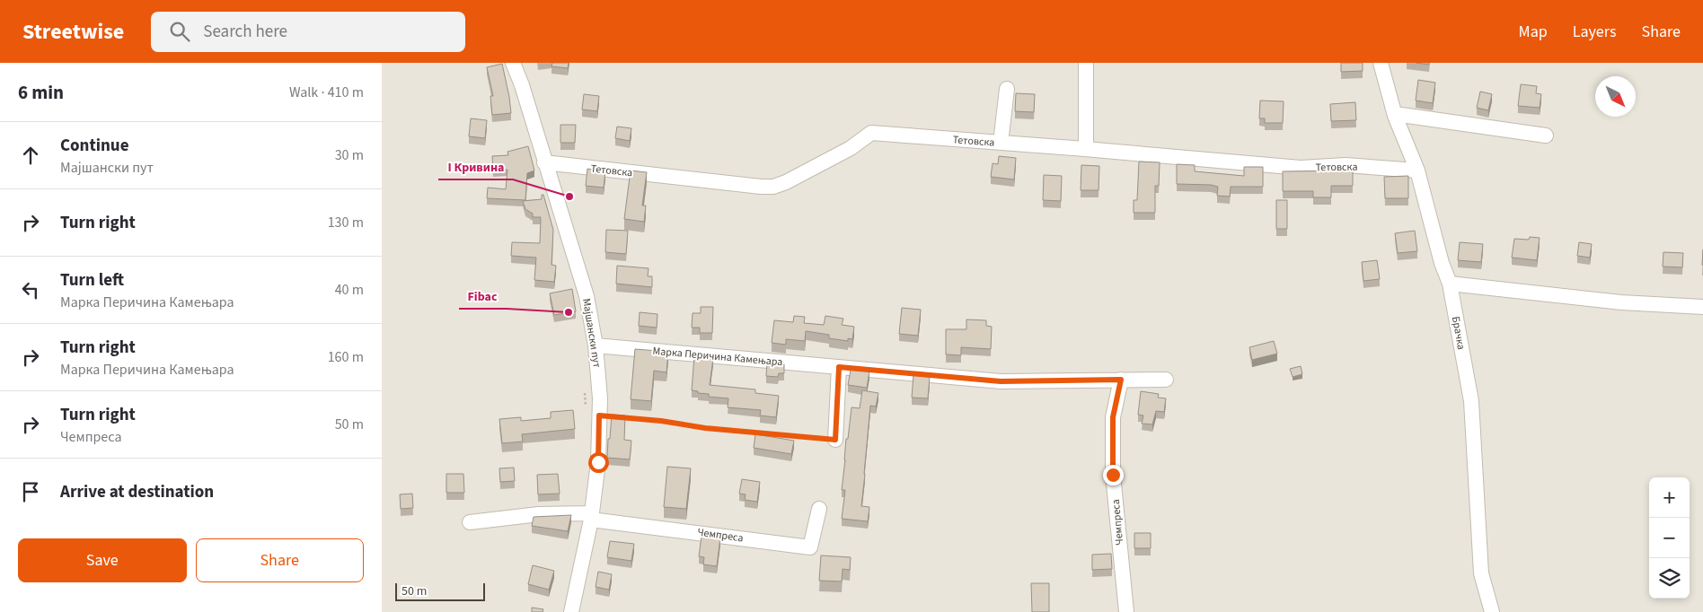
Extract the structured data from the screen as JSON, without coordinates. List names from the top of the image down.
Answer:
{
  "streets": {
    "street": [
      "Тетовска",
      "Мајшански пут",
      "Брачка",
      "Марка Перичина Камењара",
      "Чемпреса"
    ]
  },
  "crossings": [
    ["Тетовска", "Мајшански пут"],
    ["Тетовска", "Брачка"],
    ["Мајшански пут", "Марка Перичина Камењара"],
    ["Мајшански пут", "Чемпреса"],
    ["Марка Перичина Камењара", "Чемпреса"]
  ],
  "places": ["I Кривина", "Fibac"],
  "scale_bar": "50 m",
  "north": "bottom right",
  "page": {
    "header": "Streetwise",
    "search": "Search here",
    "nav": ["Map", "Layers", "Share"],
    "heading": ["6 min", "Walk · 410 m"],
    "list": [
      ["Continue", "Мајшански пут", "30 m"],
      ["Turn right", "130 m"],
      ["Turn left", "Марка Перичина Камењара", "40 m"],
      ["Turn right", "Марка Перичина Камењара", "160 m"],
      ["Turn right", "Чемпреса", "50 m"],
      "Arrive at destination"
    ],
    "map_buttons": ["+", "−"],
    "buttons": ["Save", "Share"],
    "scale": "50 m"
  }
}
